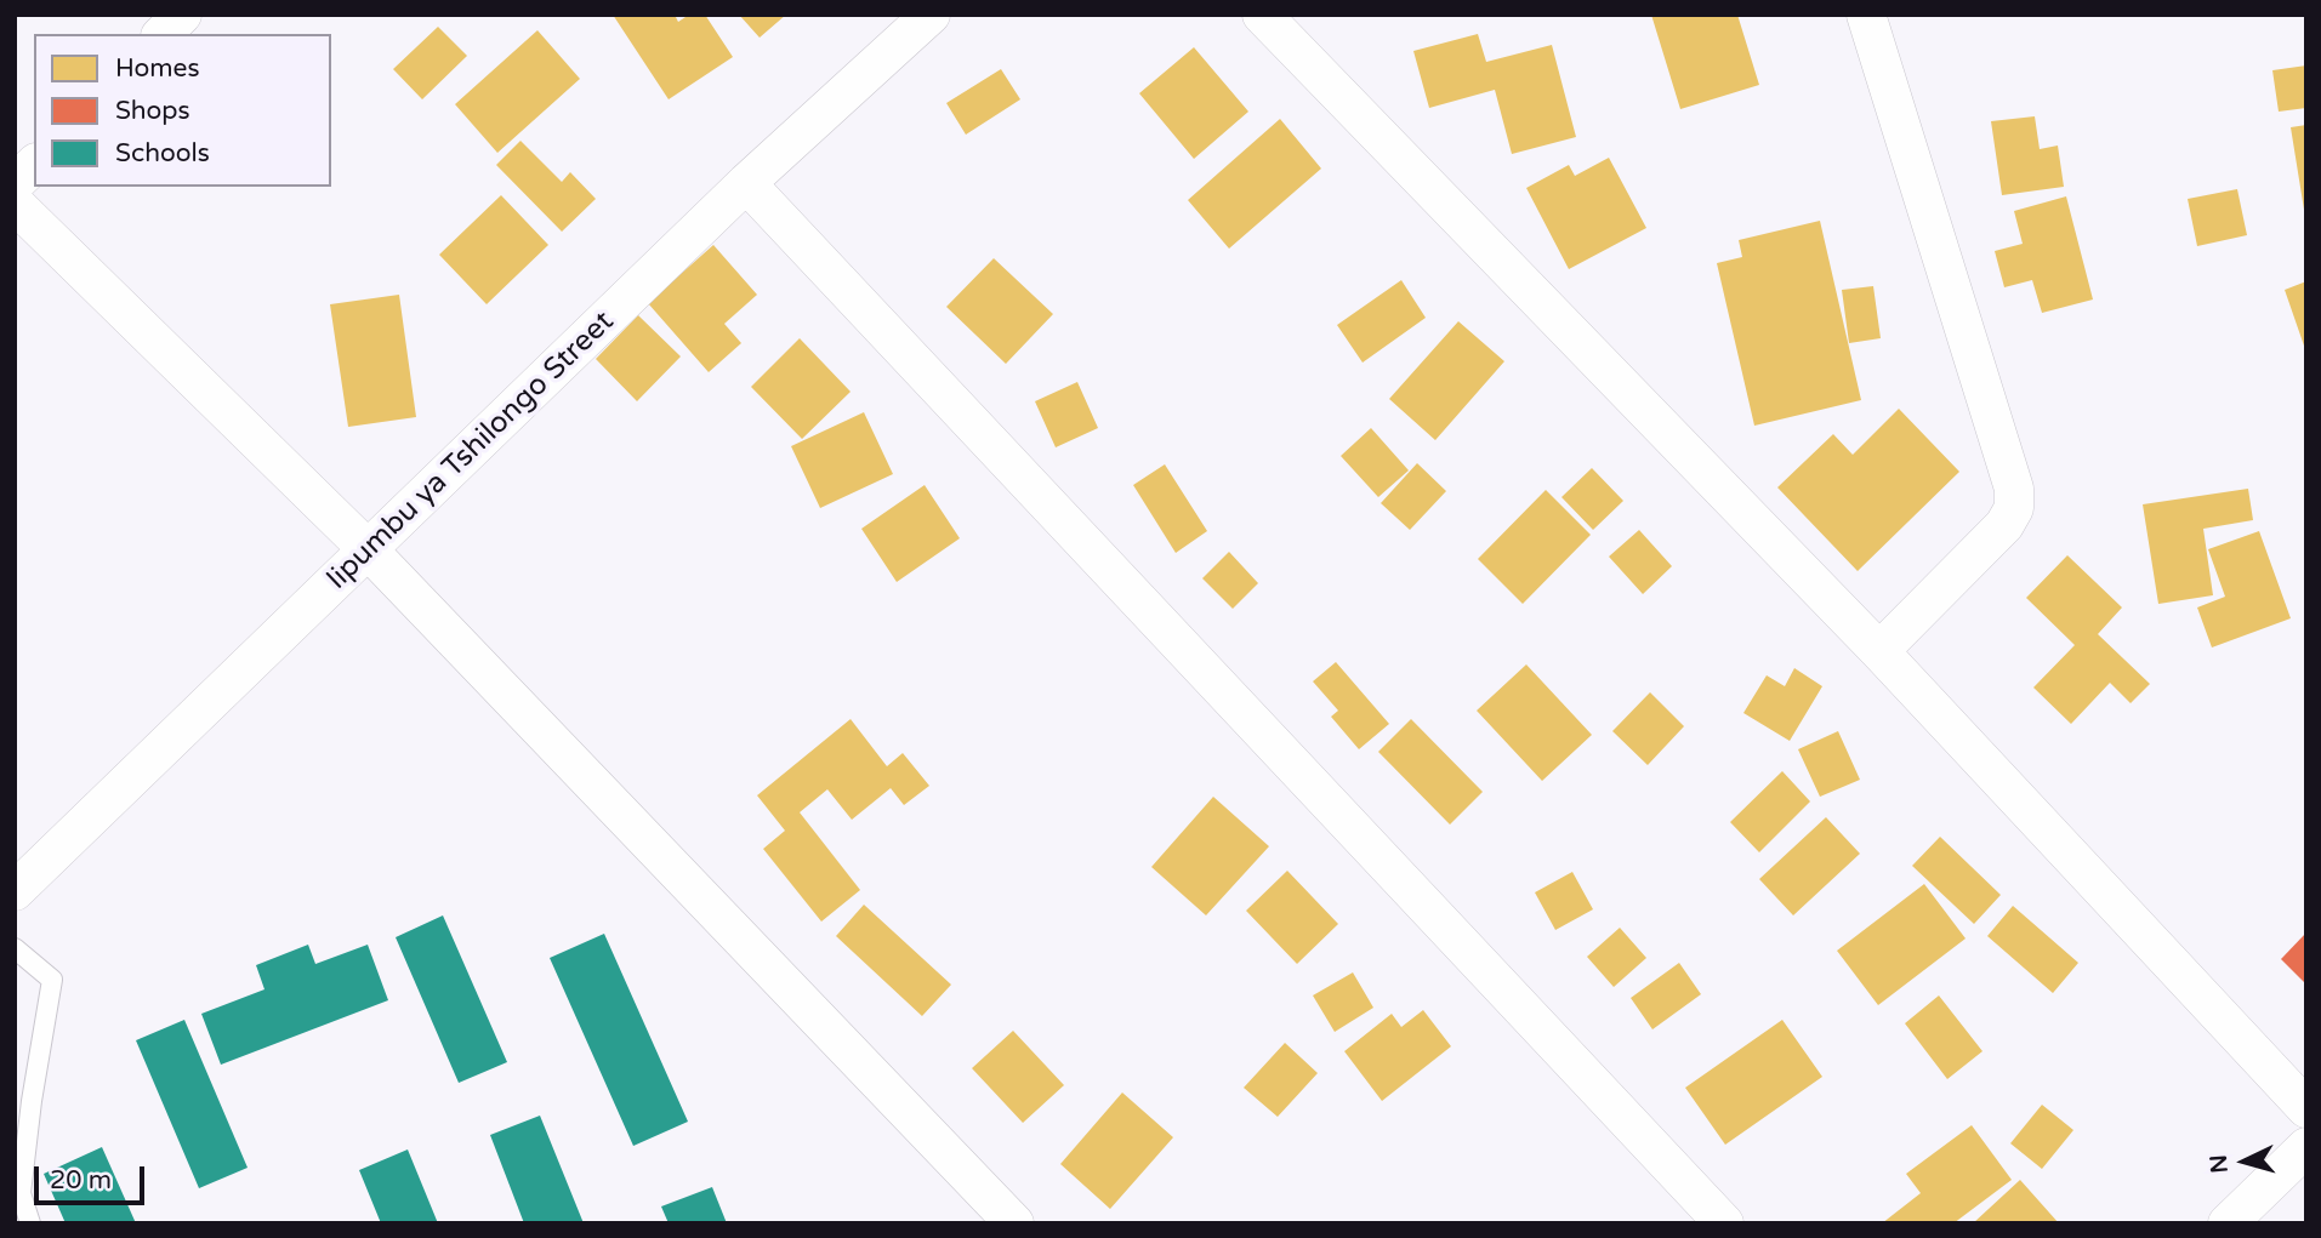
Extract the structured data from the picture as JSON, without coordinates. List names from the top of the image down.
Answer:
{
  "streets": {
    "street": ["Iipumbu ya Tshilongo Street"]
  },
  "legend": ["Homes", "Shops", "Schools"],
  "scale_bar": "20 m",
  "north": "left"
}
